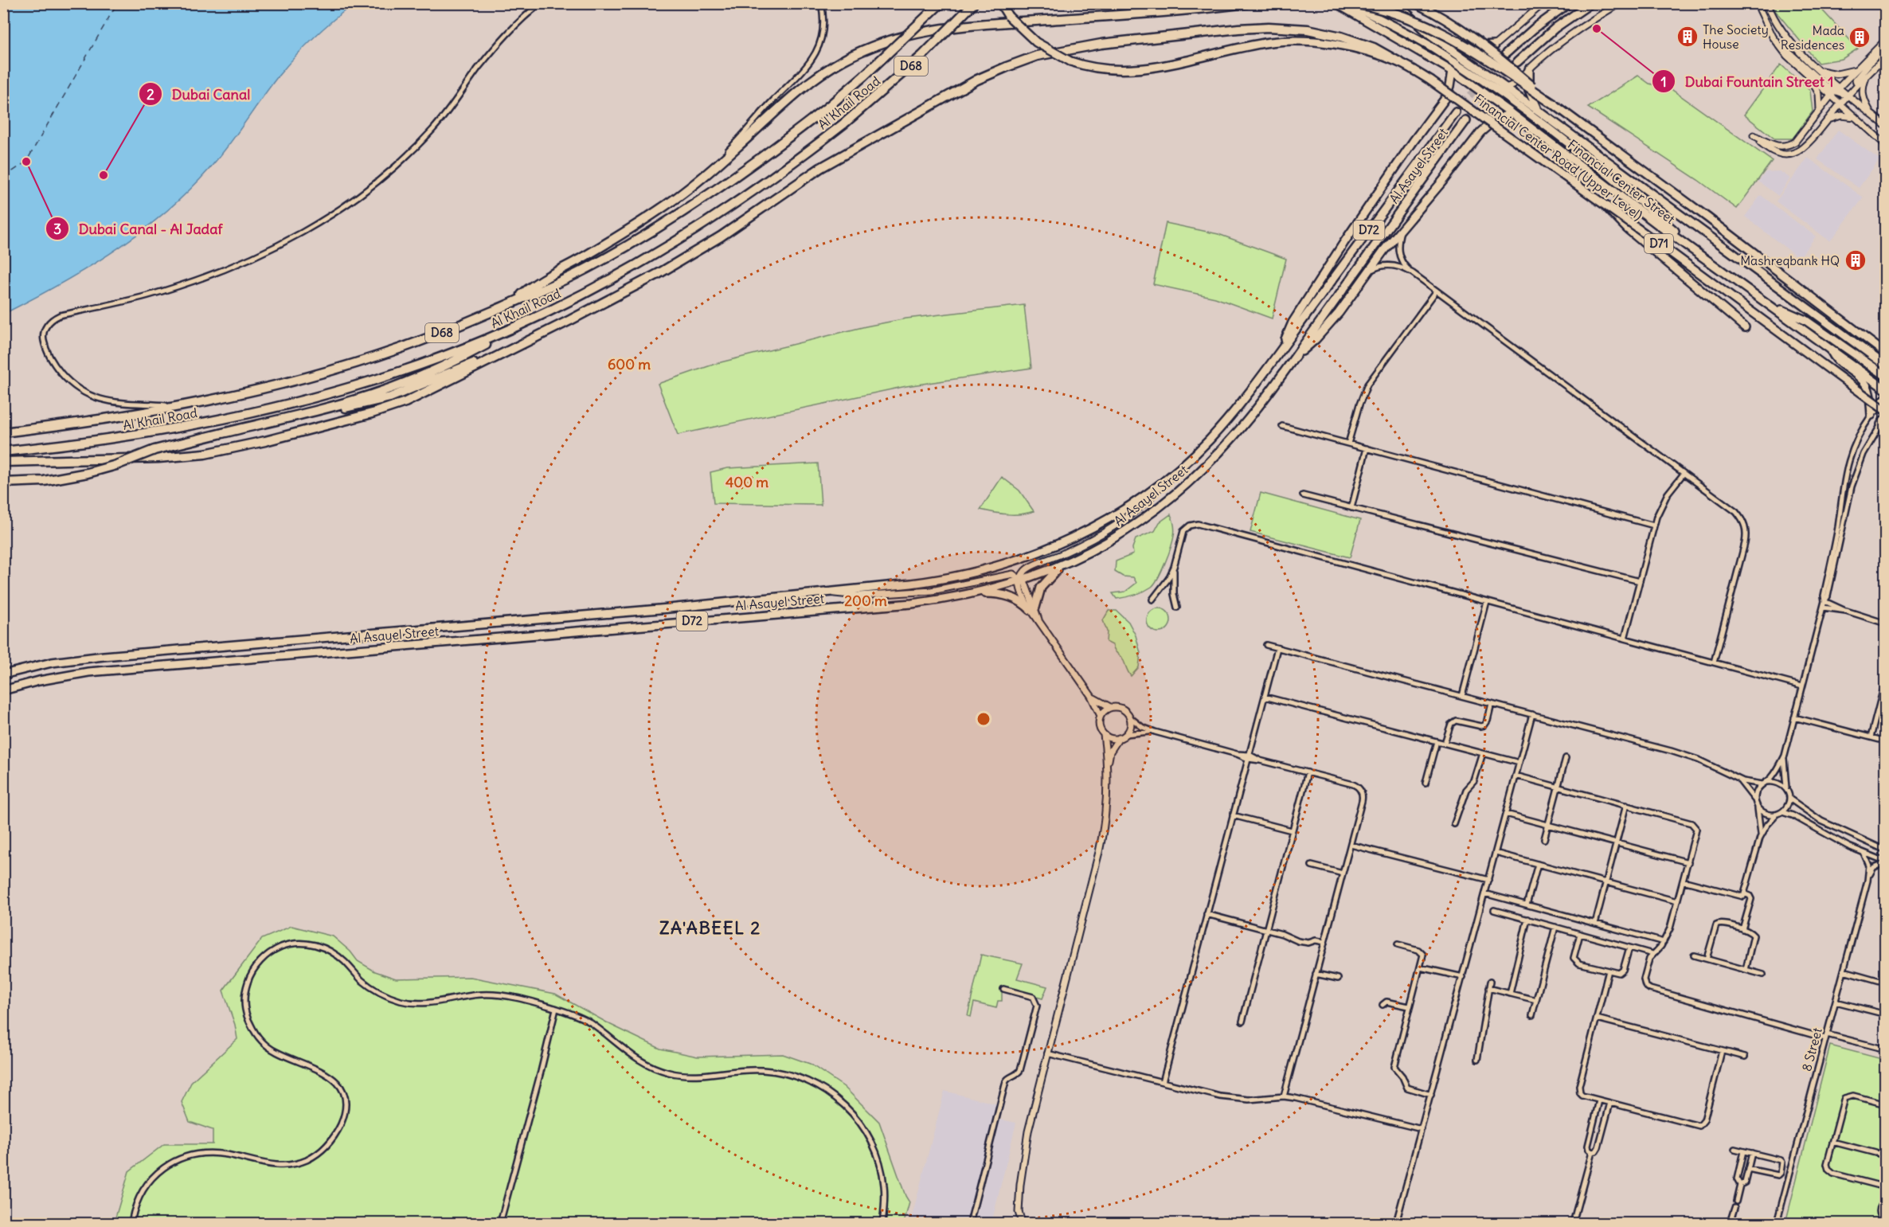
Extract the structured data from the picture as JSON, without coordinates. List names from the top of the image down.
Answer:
{
  "streets": {
    "highway": ["D68", "Al Khail Road"],
    "main road": [
      "Financial Center Road (Upper Level)",
      "Al Asayel Street",
      "Financial Center Street",
      "D72",
      "D71"
    ],
    "street": ["8 Street"]
  },
  "crossings": [
    ["Al Asayel Street", "D72"]
  ],
  "districts": ["ZA'ABEEL 2"],
  "places": {
    "other": ["Dubai Fountain Street 1", "Dubai Canal - Al Jadaf", "Dubai Canal"],
    "building": ["The Society House", "Mada Residences", "Mashreqbank HQ"]
  },
  "rings": ["600 m", "400 m", "200 m"]
}
